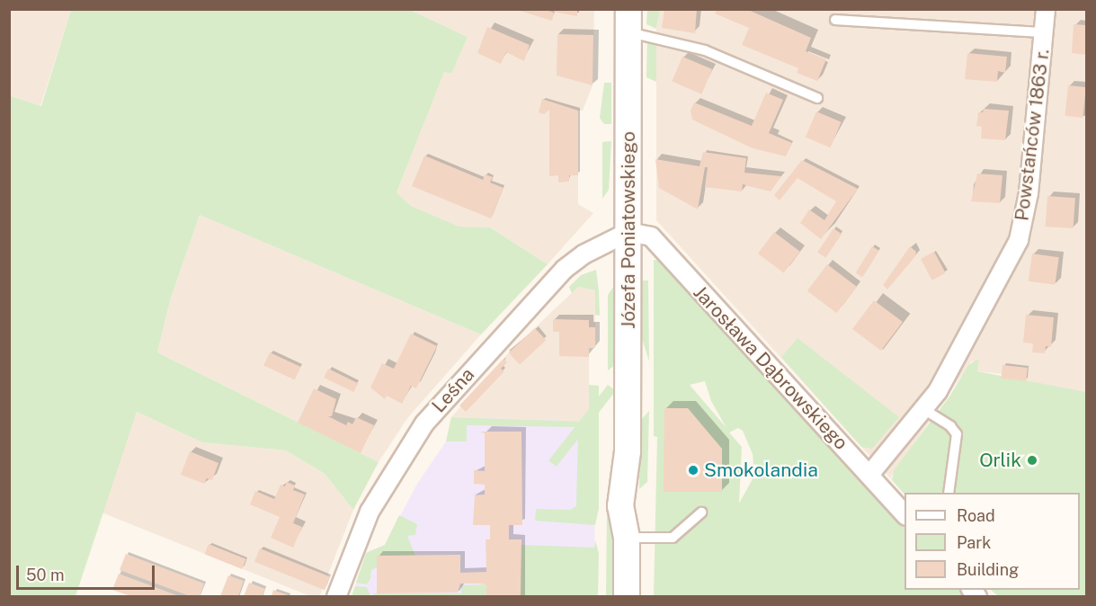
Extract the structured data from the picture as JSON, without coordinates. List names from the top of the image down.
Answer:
{
  "streets": {
    "street": [
      "Powstańców 1863 r.",
      "Józefa Poniatowskiego",
      "Jarosława Dąbrowskiego",
      "Leśna"
    ]
  },
  "crossings": [
    ["Powstańców 1863 r.", "Jarosława Dąbrowskiego"],
    ["Józefa Poniatowskiego", "Jarosława Dąbrowskiego"],
    ["Józefa Poniatowskiego", "Leśna"],
    ["Jarosława Dąbrowskiego", "Leśna"]
  ],
  "places": ["Orlik", "Smokolandia"],
  "legend": ["Road", "Park", "Building"],
  "scale_bar": "50 m"
}
